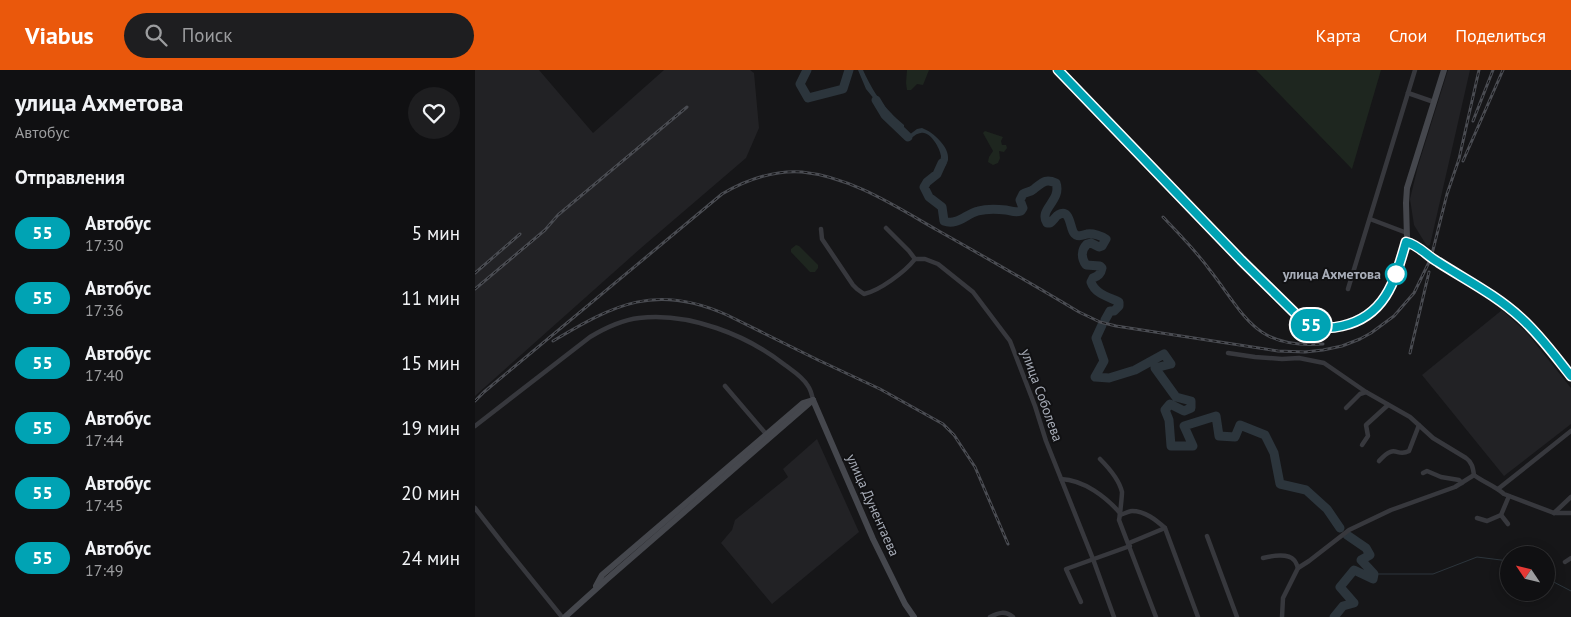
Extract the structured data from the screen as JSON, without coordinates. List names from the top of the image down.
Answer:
{
  "streets": {
    "street": ["улица Соболева", "улица Дунентаева"]
  },
  "places": ["улица Ахметова"],
  "lines": ["bus line 55"],
  "north": "top left",
  "page": {
    "header": "Viabus",
    "search": "Поиск",
    "nav": ["Карта", "Слои", "Поделиться"],
    "heading": [
      ["улица Ахметова", "Автобус"],
      "Отправления"
    ],
    "on_map": "55",
    "list": [
      {
        "mark": "55",
        "name": "Автобус",
        "note": "17:30",
        "value": "5 мин"
      },
      {
        "mark": "55",
        "name": "Автобус",
        "note": "17:36",
        "value": "11 мин"
      },
      {
        "mark": "55",
        "name": "Автобус",
        "note": "17:40",
        "value": "15 мин"
      },
      {
        "mark": "55",
        "name": "Автобус",
        "note": "17:44",
        "value": "19 мин"
      },
      {
        "mark": "55",
        "name": "Автобус",
        "note": "17:45",
        "value": "20 мин"
      },
      {
        "mark": "55",
        "name": "Автобус",
        "note": "17:49",
        "value": "24 мин"
      }
    ]
  }
}
